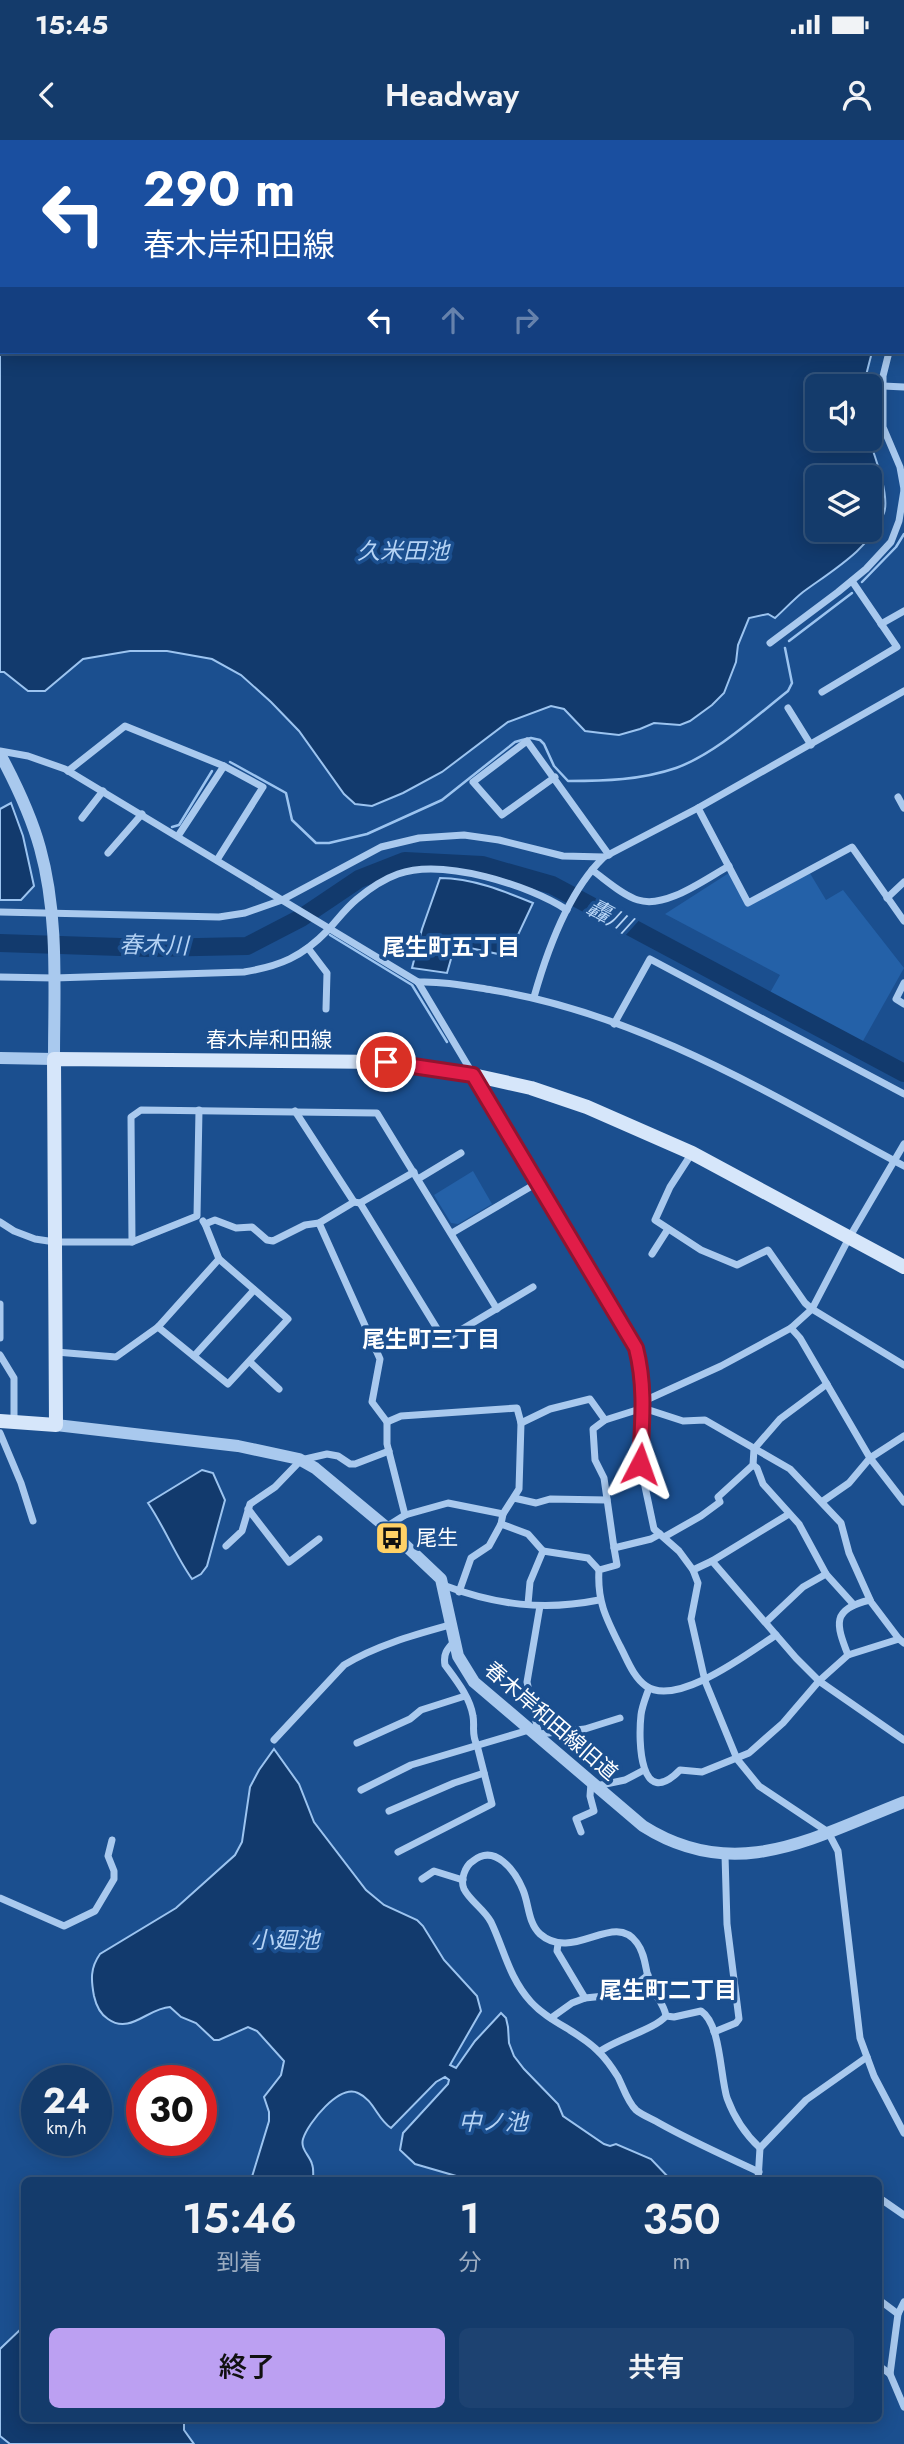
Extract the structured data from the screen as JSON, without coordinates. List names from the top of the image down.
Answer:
{
  "streets": {
    "main road": ["春木岸和田線"],
    "street": ["春木岸和田線旧道"]
  },
  "districts": ["尾生町五丁目", "尾生町三丁目", "尾生町二丁目"],
  "water": [
    "久米田池",
    "轟川",
    "春木川",
    "小廻池",
    "中ノ池"
  ],
  "places": {
    "bus stop": ["尾生"]
  },
  "page": {
    "status": "15:45",
    "header": "Headway",
    "turn": ["290 m", "春木岸和田線"],
    "speed": "24 km/h",
    "limit": "30",
    "eta": [
      "15:46",
      "到着",
      "1",
      "分",
      "350",
      "m"
    ],
    "buttons": ["終了", "共有"]
  }
}
